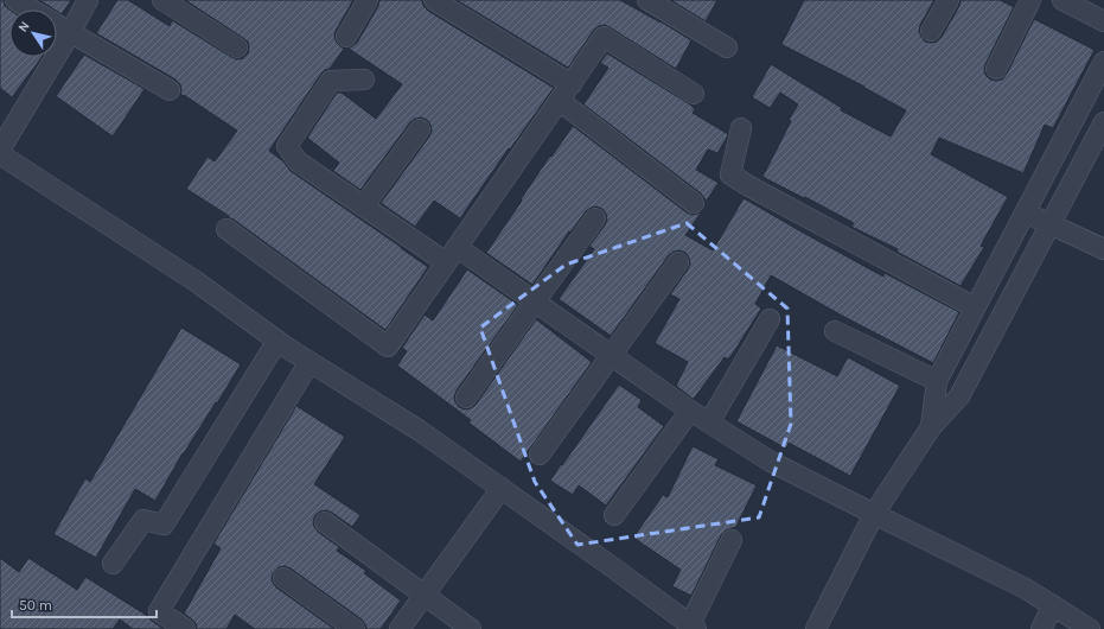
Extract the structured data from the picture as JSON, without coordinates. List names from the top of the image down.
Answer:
{
  "scale_bar": "50 m",
  "north": "top left"
}
